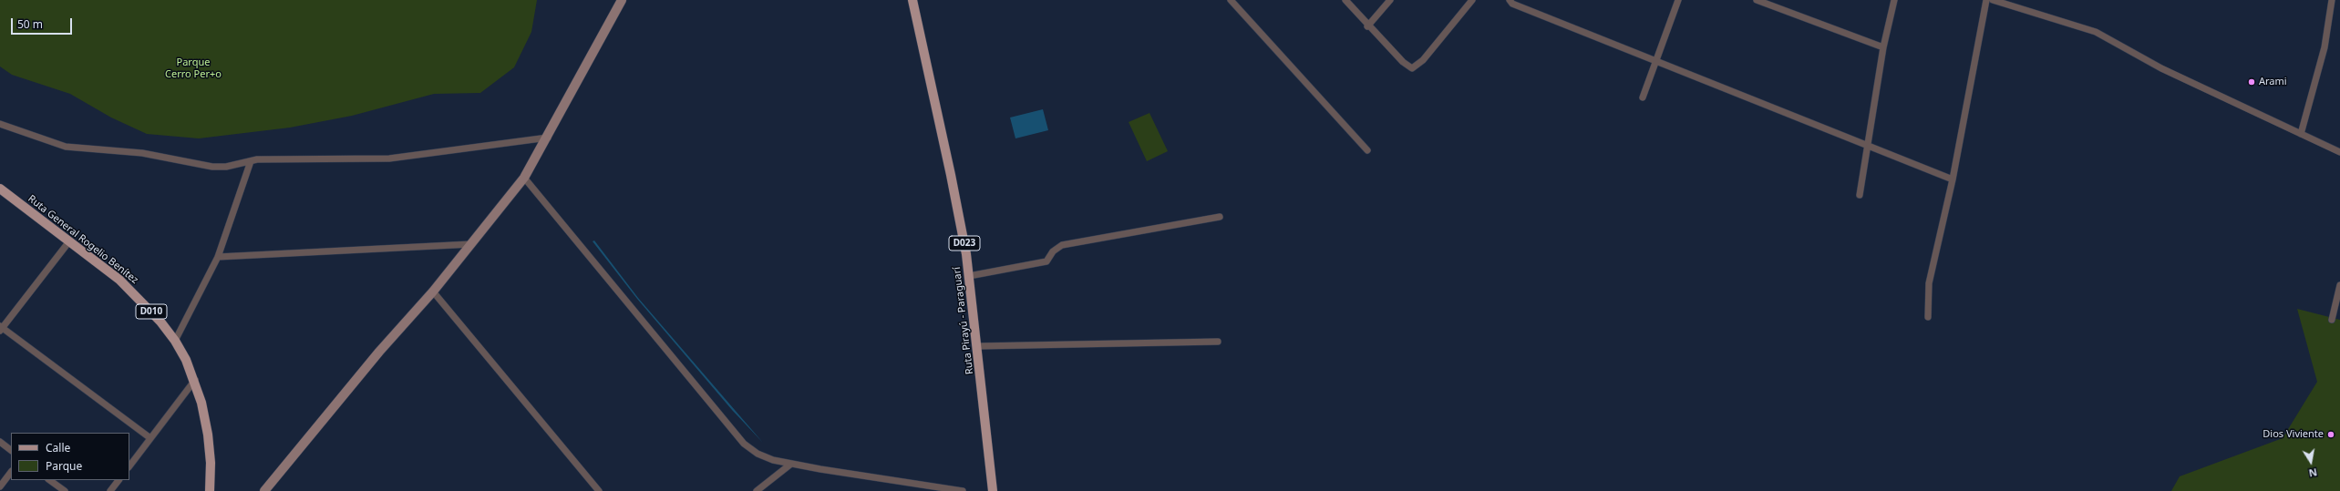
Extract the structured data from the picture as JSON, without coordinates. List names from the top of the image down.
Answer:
{
  "streets": {
    "main road": [
      "Ruta General Rogelio Benítez",
      "D023",
      "D010",
      "Ruta Pirayú - Paraguarí"
    ]
  },
  "parks": ["Parque Cerro Per+o"],
  "places": ["Arami", "Dios Viviente"],
  "legend": ["Calle", "Parque"],
  "scale_bar": "50 m",
  "north": "bottom"
}
